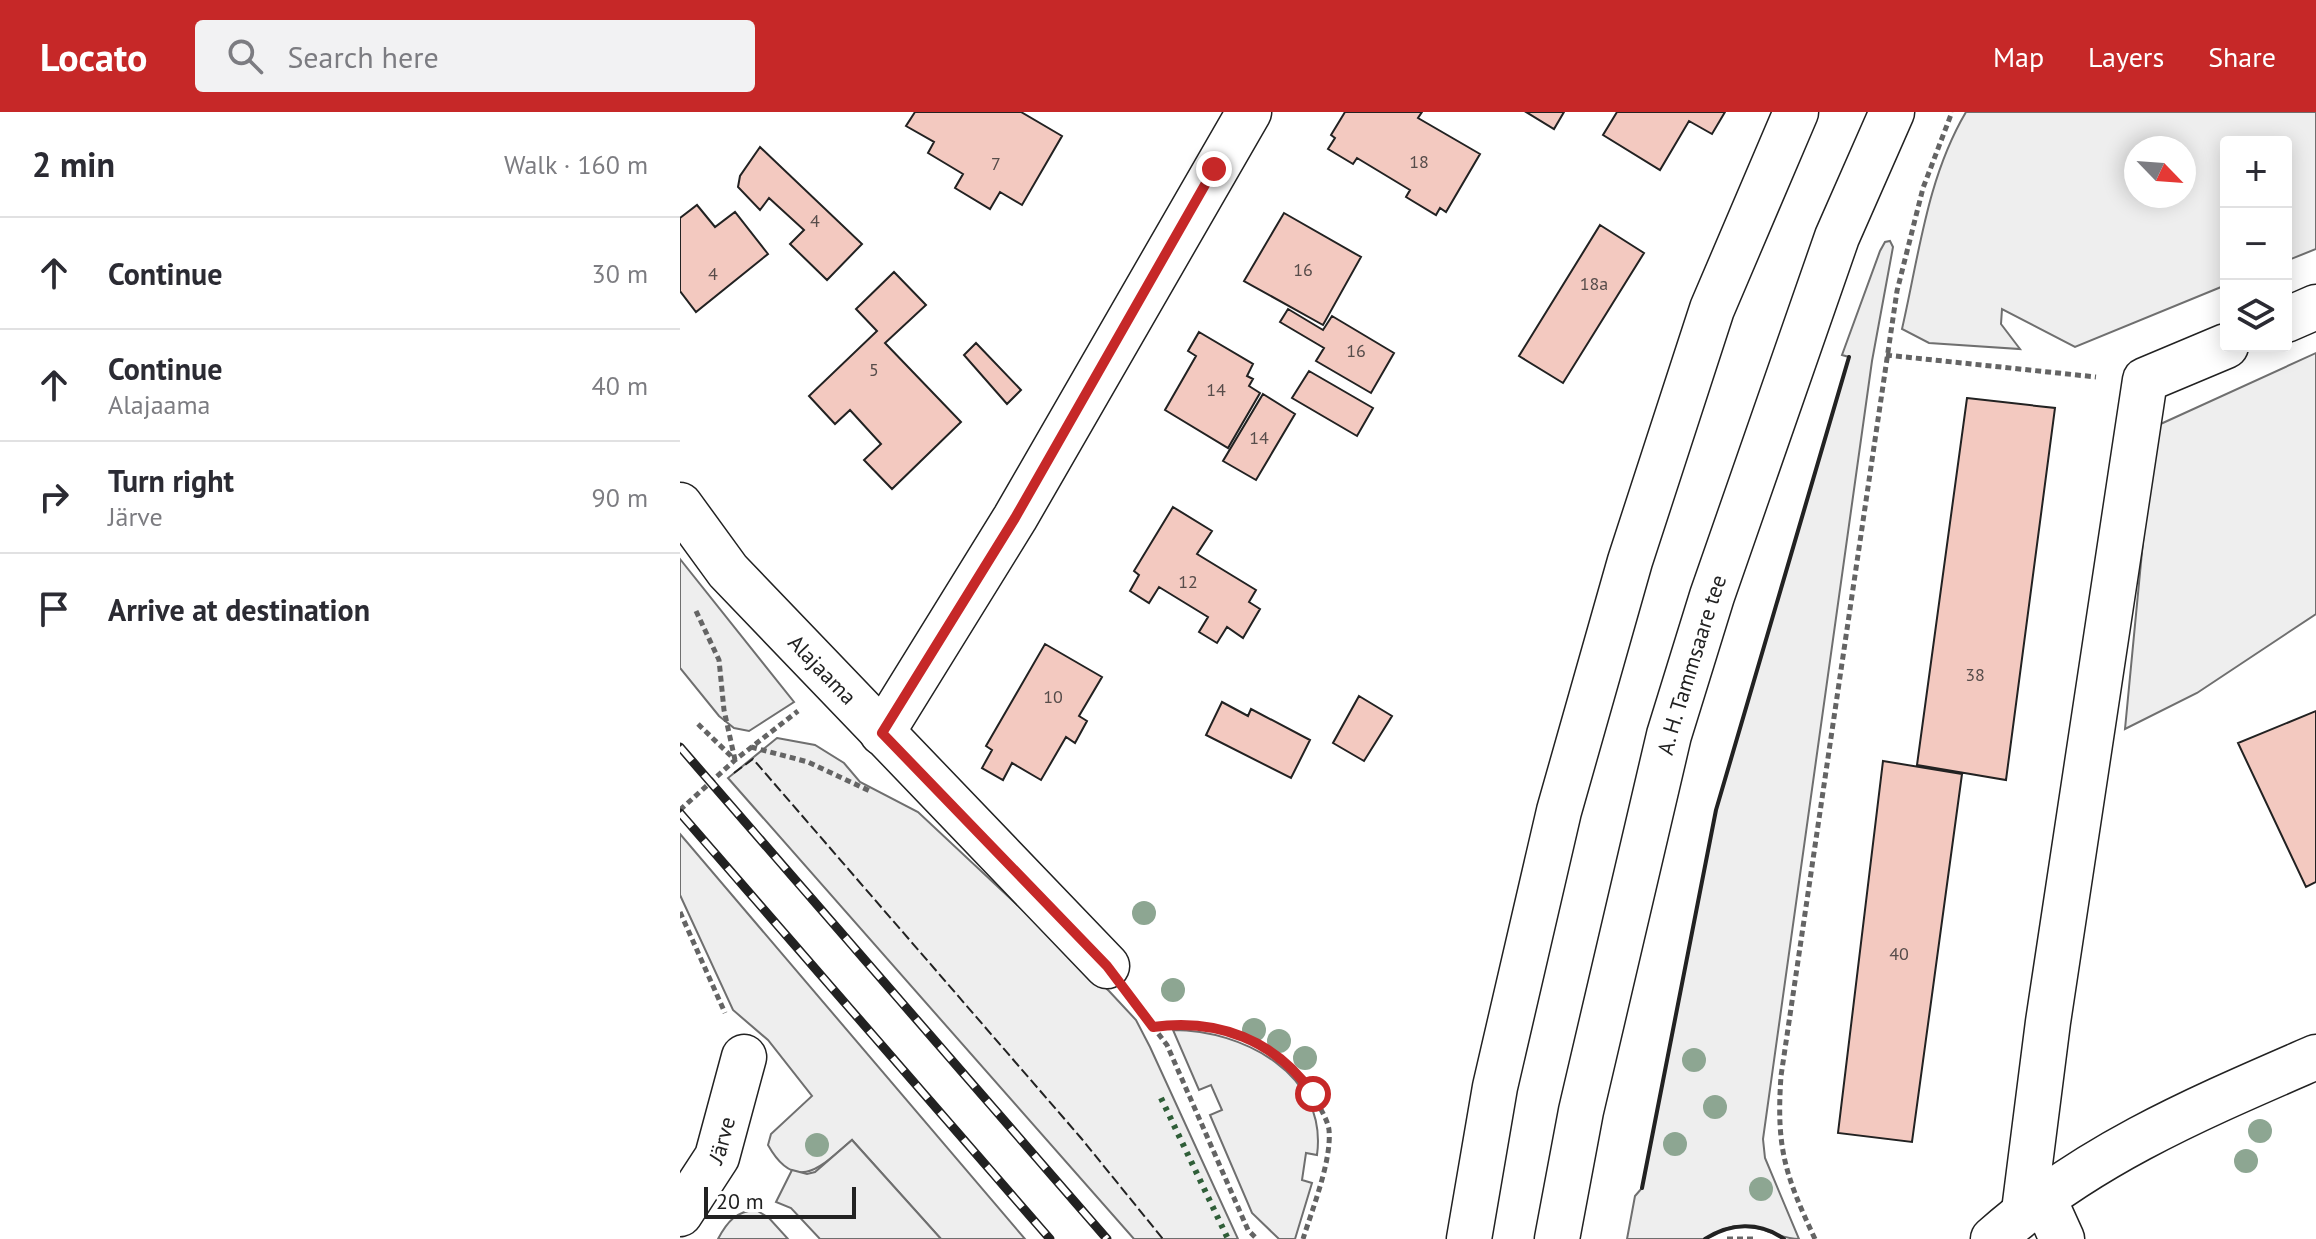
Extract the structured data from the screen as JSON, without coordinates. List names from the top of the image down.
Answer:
{
  "streets": {
    "main road": ["A. H. Tammsaare tee", "Alajaama", "Järve"]
  },
  "house_numbers": [
    "18",
    "7",
    "4",
    "16",
    "4",
    "18a",
    "16",
    "5",
    "14",
    "14",
    "12",
    "38",
    "10",
    "40"
  ],
  "scale_bar": "20 m",
  "north": "bottom right",
  "page": {
    "header": "Locato",
    "search": "Search here",
    "nav": ["Map", "Layers", "Share"],
    "heading": ["2 min", "Walk · 160 m"],
    "map_buttons": ["+", "−"],
    "list": [
      ["Continue", "30 m"],
      ["Continue", "Alajaama", "40 m"],
      ["Turn right", "Järve", "90 m"],
      "Arrive at destination"
    ],
    "scale": "20 m"
  }
}
